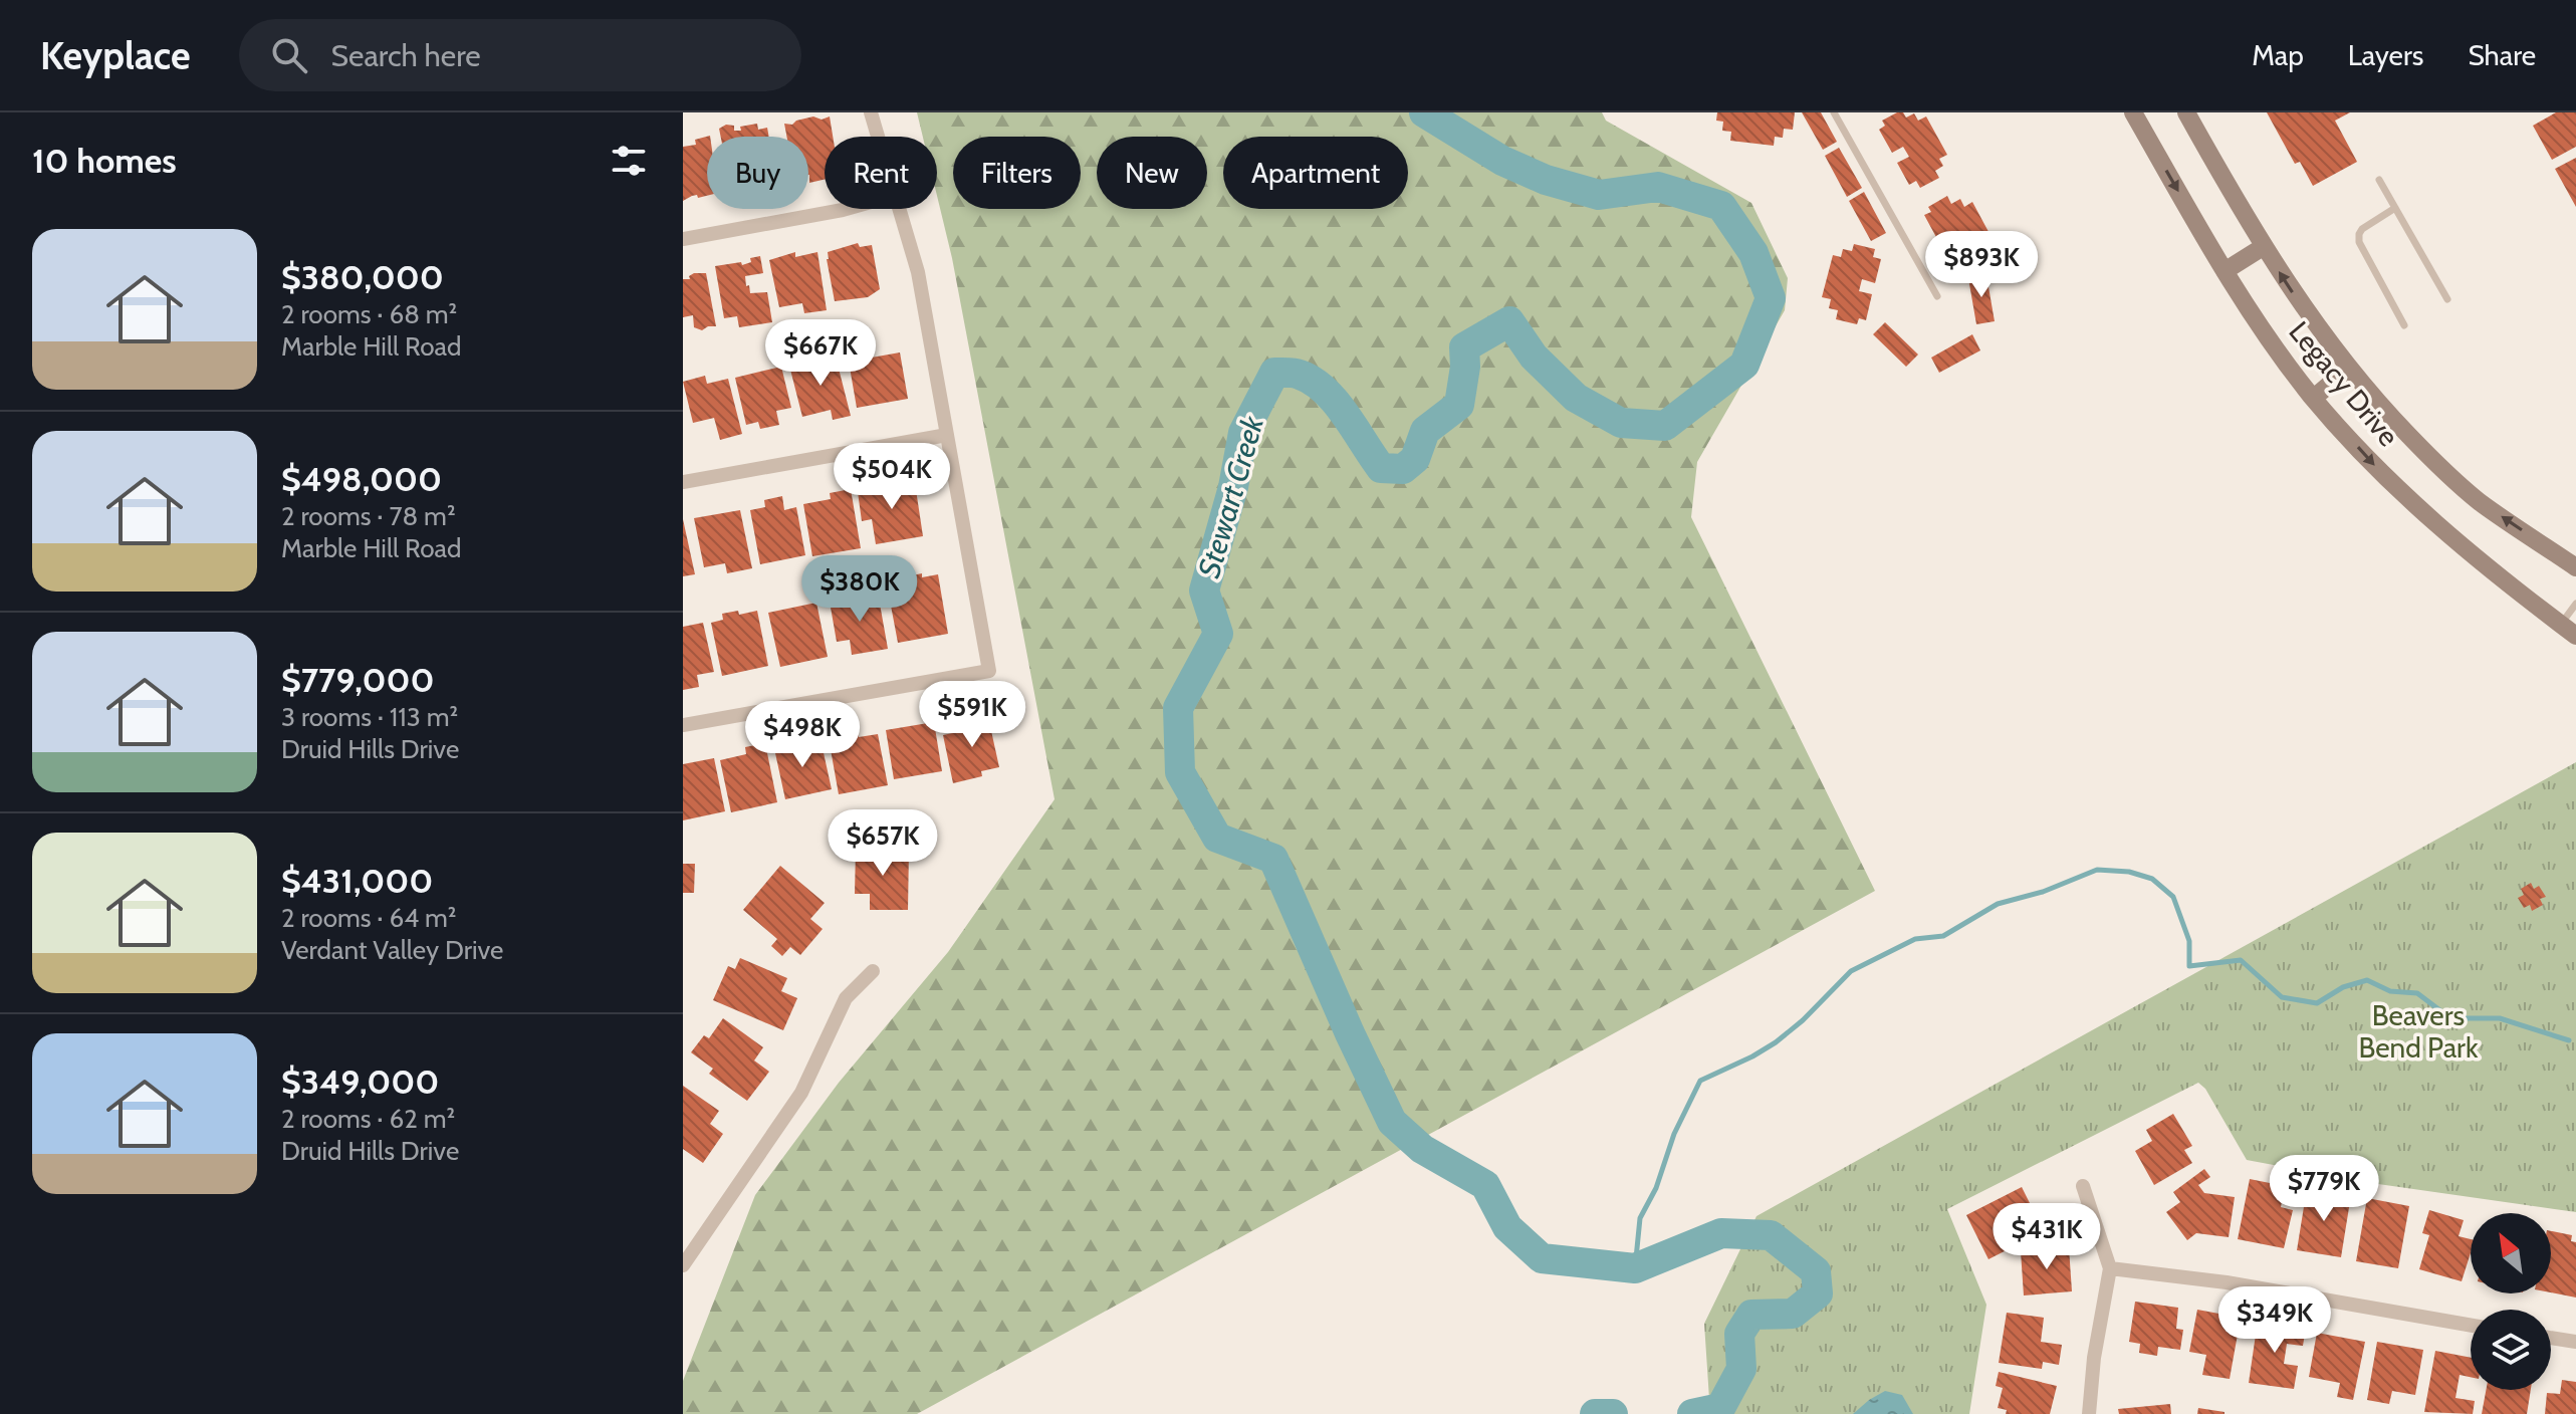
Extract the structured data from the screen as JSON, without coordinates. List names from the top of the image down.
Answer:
{
  "streets": {
    "main road": ["Legacy Drive"]
  },
  "water": ["Stewart Creek"],
  "parks": ["Beavers Bend Park"],
  "north": "top left",
  "page": {
    "header": "Keyplace",
    "search": "Search here",
    "nav": ["Map", "Layers", "Share"],
    "heading": "10 homes",
    "chip": [
      "Buy",
      "Rent",
      "Filters",
      "New",
      "Apartment"
    ],
    "list": [
      {
        "name": "$380,000",
        "note": "2 rooms · 68 m² · Marble Hill Road"
      },
      {
        "name": "$498,000",
        "note": "2 rooms · 78 m² · Marble Hill Road"
      },
      {
        "name": "$779,000",
        "note": "3 rooms · 113 m² · Druid Hills Drive"
      },
      {
        "name": "$431,000",
        "note": "2 rooms · 64 m² · Verdant Valley Drive"
      },
      {
        "name": "$349,000",
        "note": "2 rooms · 62 m² · Druid Hills Drive"
      }
    ],
    "price": [
      "$893K",
      "$667K",
      "$504K",
      "$380K",
      "$591K",
      "$498K",
      "$657K",
      "$779K",
      "$431K",
      "$349K"
    ]
  }
}
